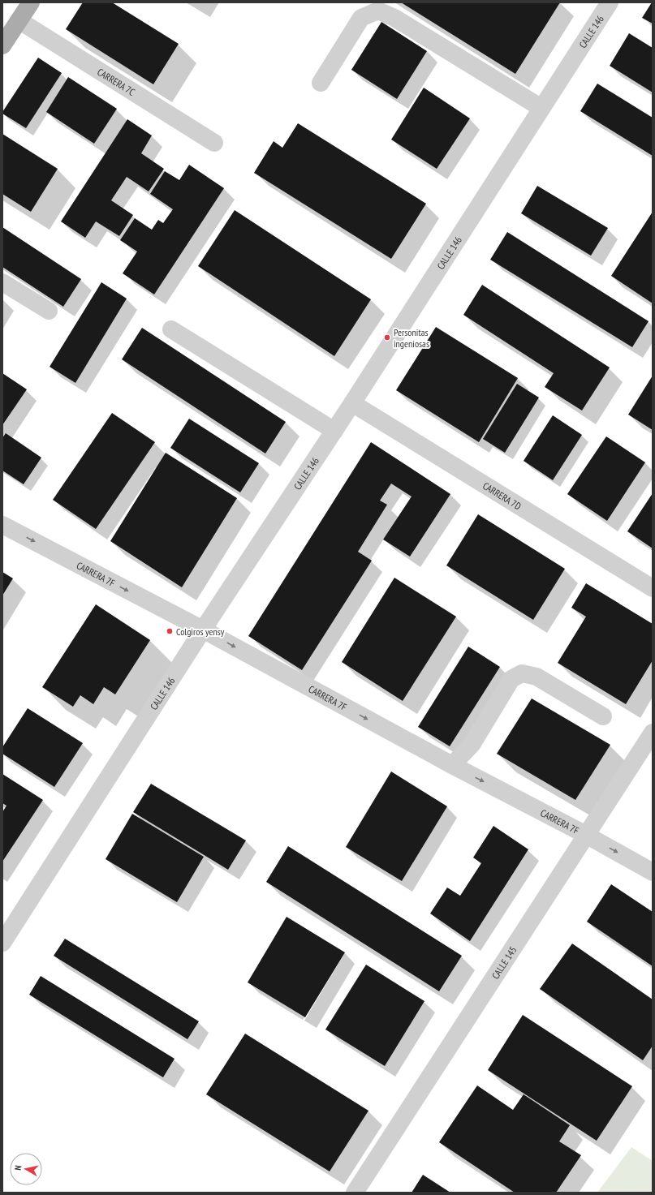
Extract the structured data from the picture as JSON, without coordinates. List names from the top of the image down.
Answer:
{
  "streets": {
    "street": [
      "CALLE 146",
      "CARRERA 7C",
      "CARRERA 7D",
      "CARRERA 7F",
      "CALLE 145"
    ]
  },
  "crossings": [
    ["CALLE 146", "CARRERA 7D"],
    ["CALLE 146", "CARRERA 7F"],
    ["CARRERA 7F", "CALLE 145"]
  ],
  "one_way": ["CARRERA 7F"],
  "places": ["Personitas ingeniosas", "Colgiros yensy"],
  "north": "left"
}
